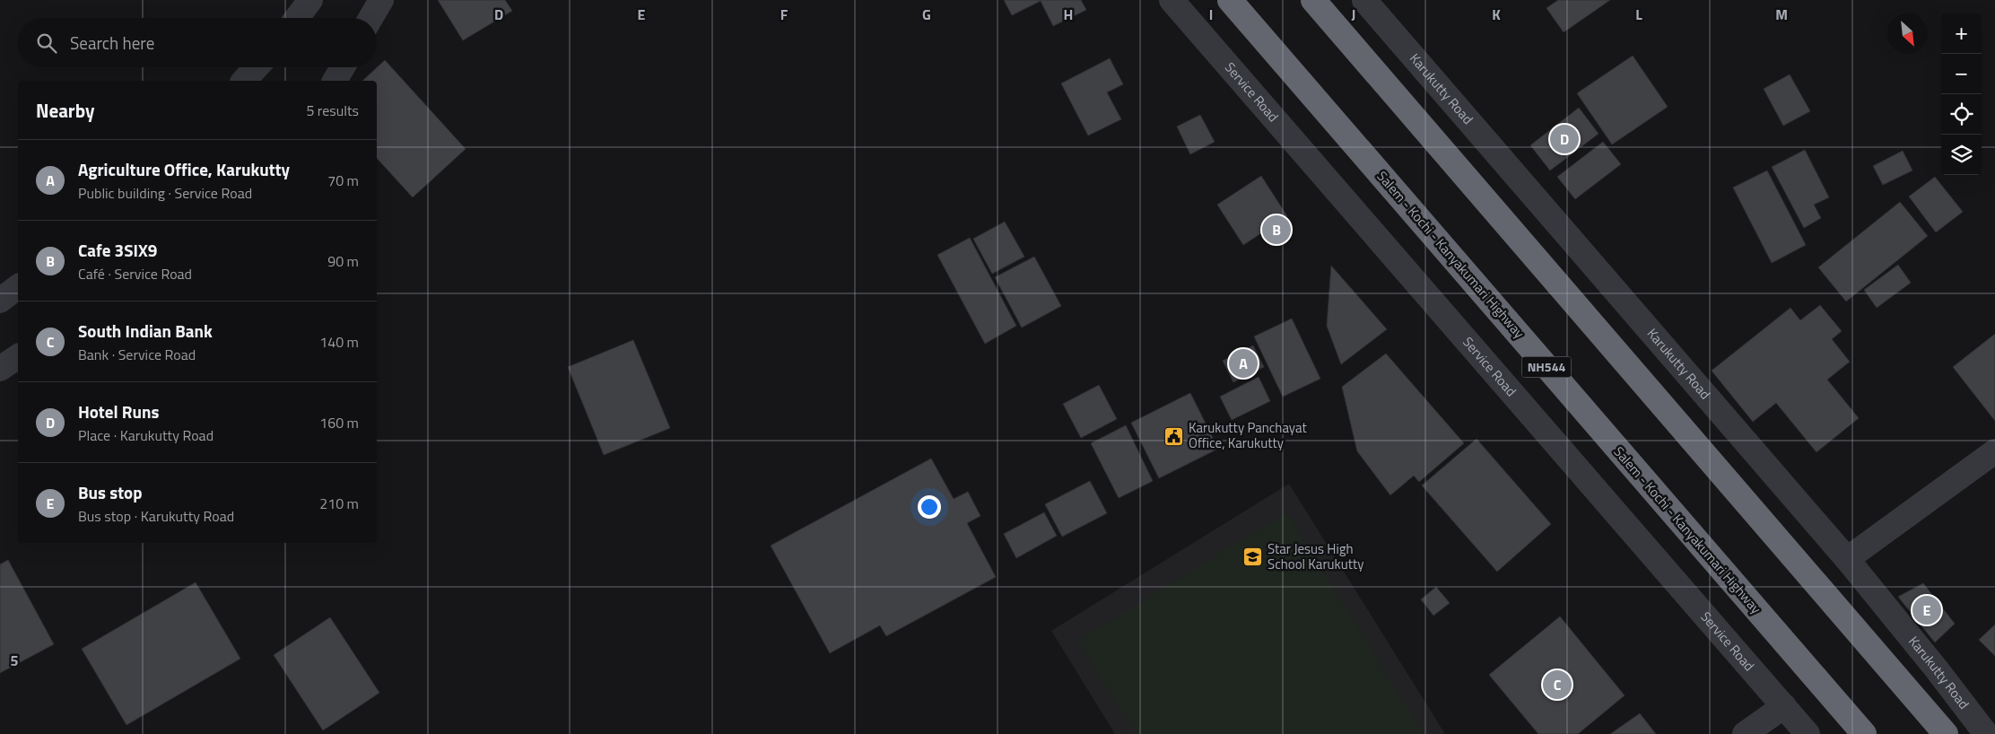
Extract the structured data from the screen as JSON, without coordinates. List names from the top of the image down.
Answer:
{
  "streets": {
    "highway": ["Salem - Kochi - Kanyakumari Highway", "NH544"],
    "street": ["Karukutty Road", "Service Road"]
  },
  "places": {
    "public building": ["Karukutty Panchayat Office, Karukutty"],
    "school or university": ["Star Jesus High School Karukutty"]
  },
  "north": "bottom right",
  "page": {
    "map_buttons": ["+", "−"],
    "search": "Search here",
    "heading": ["Nearby", "5 results"],
    "pins": [
      "D",
      "B",
      "A",
      "E",
      "C"
    ],
    "list": [
      {
        "mark": "A",
        "name": "Agriculture Office, Karukutty",
        "note": "Public building · Service Road",
        "value": "70 m"
      },
      {
        "mark": "B",
        "name": "Cafe 3SIX9",
        "note": "Café · Service Road",
        "value": "90 m"
      },
      {
        "mark": "C",
        "name": "South Indian Bank",
        "note": "Bank · Service Road",
        "value": "140 m"
      },
      {
        "mark": "D",
        "name": "Hotel Runs",
        "note": "Place · Karukutty Road",
        "value": "160 m"
      },
      {
        "mark": "E",
        "name": "Bus stop",
        "note": "Bus stop · Karukutty Road",
        "value": "210 m"
      }
    ]
  },
  "grid": {
    "columns": [
      "D",
      "E",
      "F",
      "G",
      "H",
      "I",
      "J",
      "K",
      "L",
      "M"
    ],
    "rows": ["5"]
  }
}
